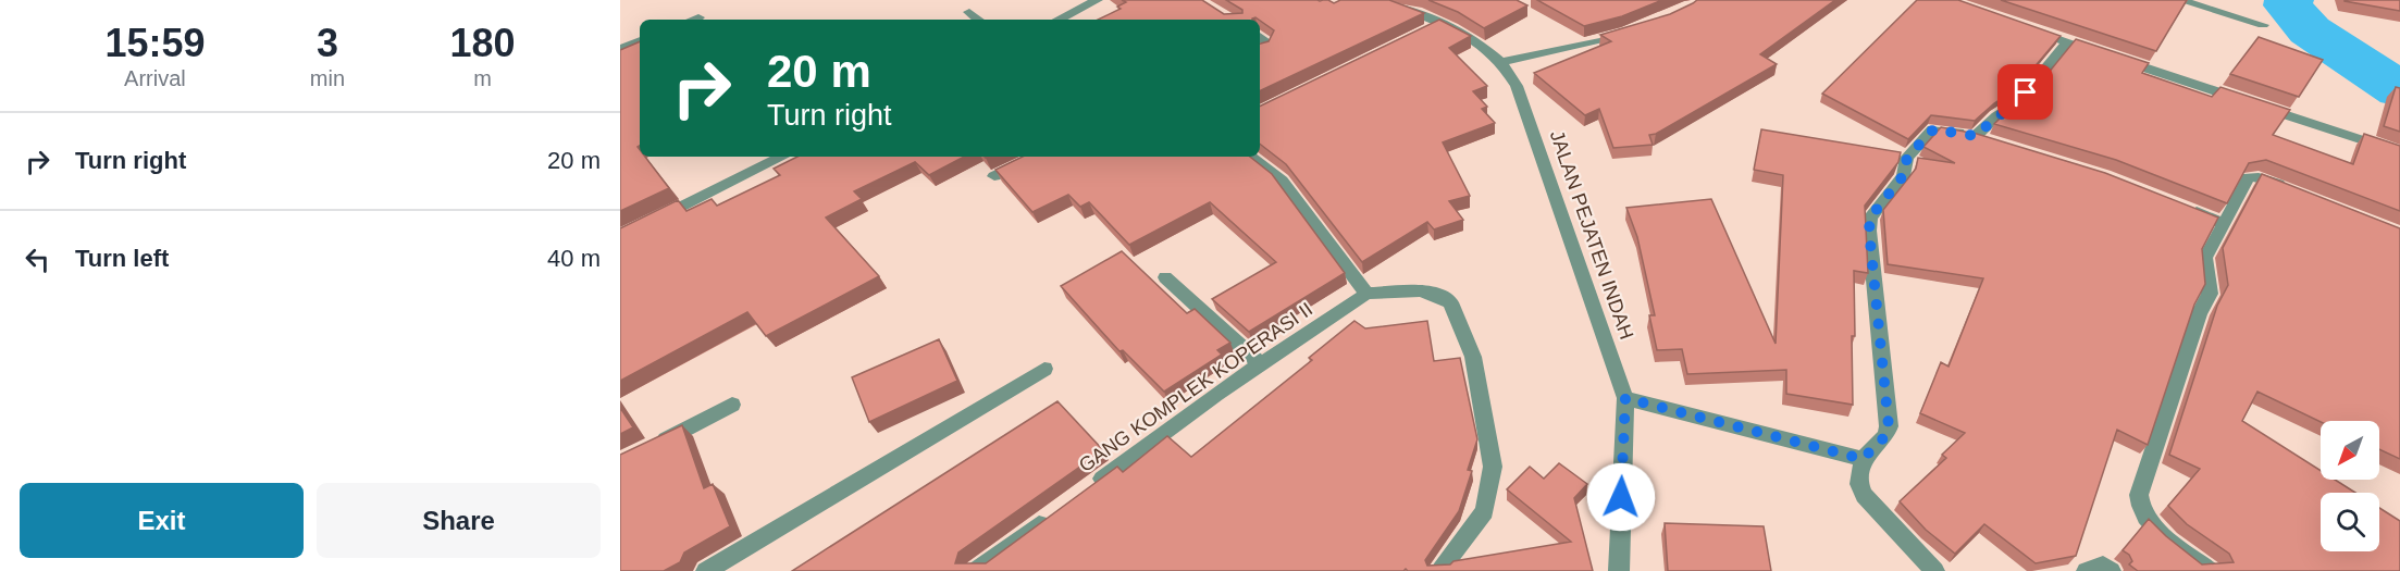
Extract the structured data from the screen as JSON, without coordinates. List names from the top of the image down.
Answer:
{
  "streets": {
    "street": ["JALAN PEJATEN INDAH", "GANG KOMPLEK KOPERASI II"]
  },
  "north": "bottom left",
  "page": {
    "eta": [
      "15:59",
      "Arrival",
      "3",
      "min",
      "180",
      "m"
    ],
    "turn": ["20 m", "Turn right"],
    "list": [
      {
        "name": "Turn right",
        "value": "20 m"
      },
      {
        "name": "Turn left",
        "value": "40 m"
      }
    ],
    "buttons": ["Exit", "Share"]
  }
}
